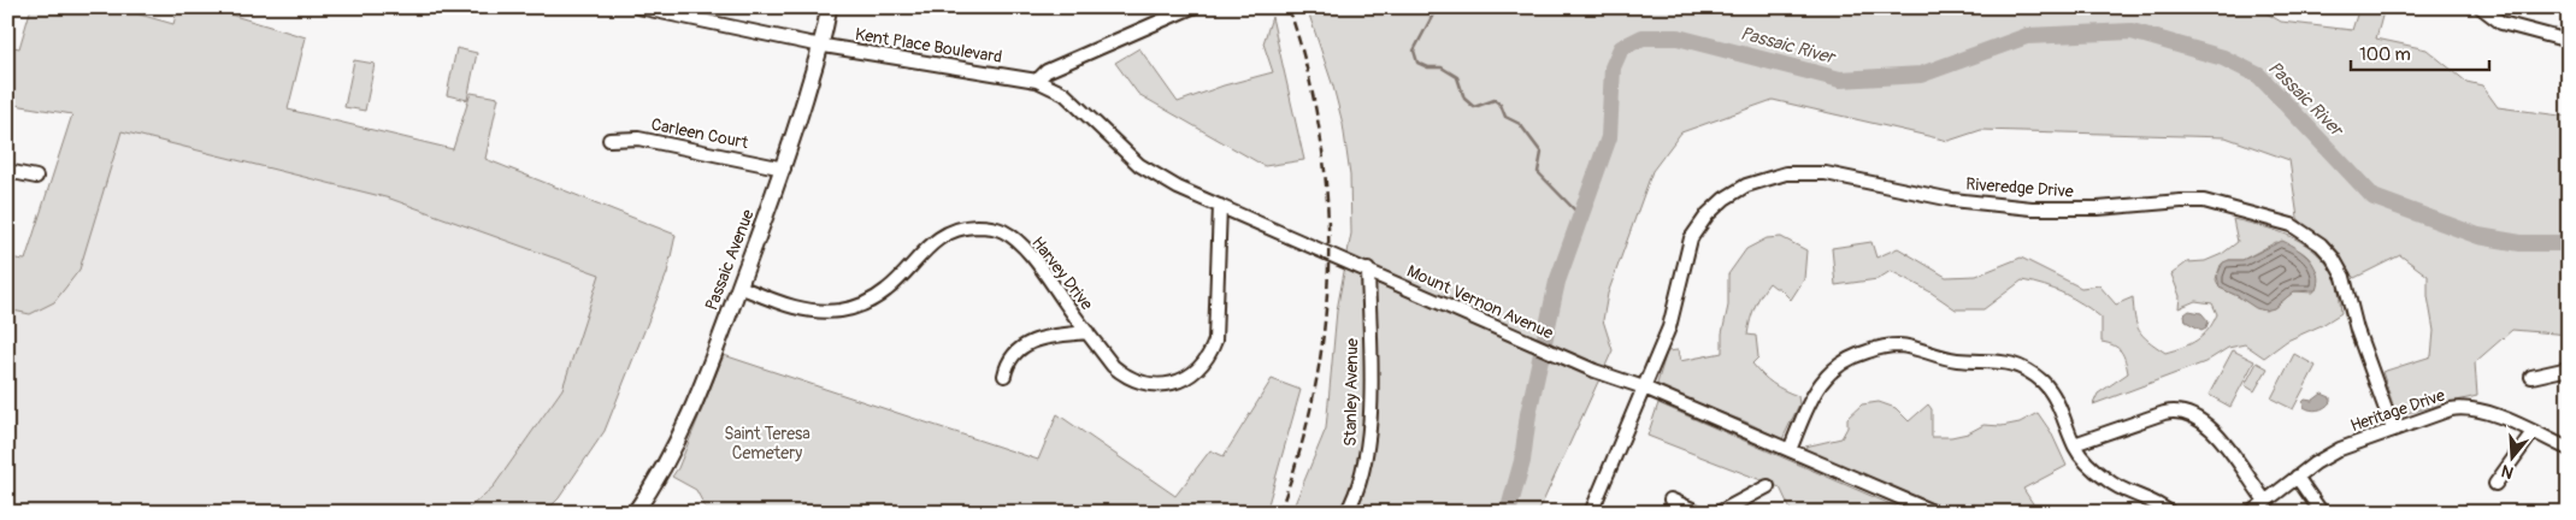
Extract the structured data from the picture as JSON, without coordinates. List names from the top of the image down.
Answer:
{
  "streets": {
    "main road": ["Passaic Avenue"],
    "street": [
      "Kent Place Boulevard",
      "Carleen Court",
      "Riveredge Drive",
      "Harvey Drive",
      "Mount Vernon Avenue",
      "Stanley Avenue",
      "Heritage Drive"
    ]
  },
  "crossings": [
    ["Kent Place Boulevard", "Passaic Avenue"],
    ["Kent Place Boulevard", "Mount Vernon Avenue"],
    ["Carleen Court", "Passaic Avenue"],
    ["Riveredge Drive", "Mount Vernon Avenue"],
    ["Riveredge Drive", "Heritage Drive"],
    ["Passaic Avenue", "Harvey Drive"],
    ["Harvey Drive", "Mount Vernon Avenue"],
    ["Mount Vernon Avenue", "Stanley Avenue"]
  ],
  "water": ["Passaic River"],
  "parks": ["Saint Teresa Cemetery"],
  "scale_bar": "100 m",
  "north": "bottom"
}
